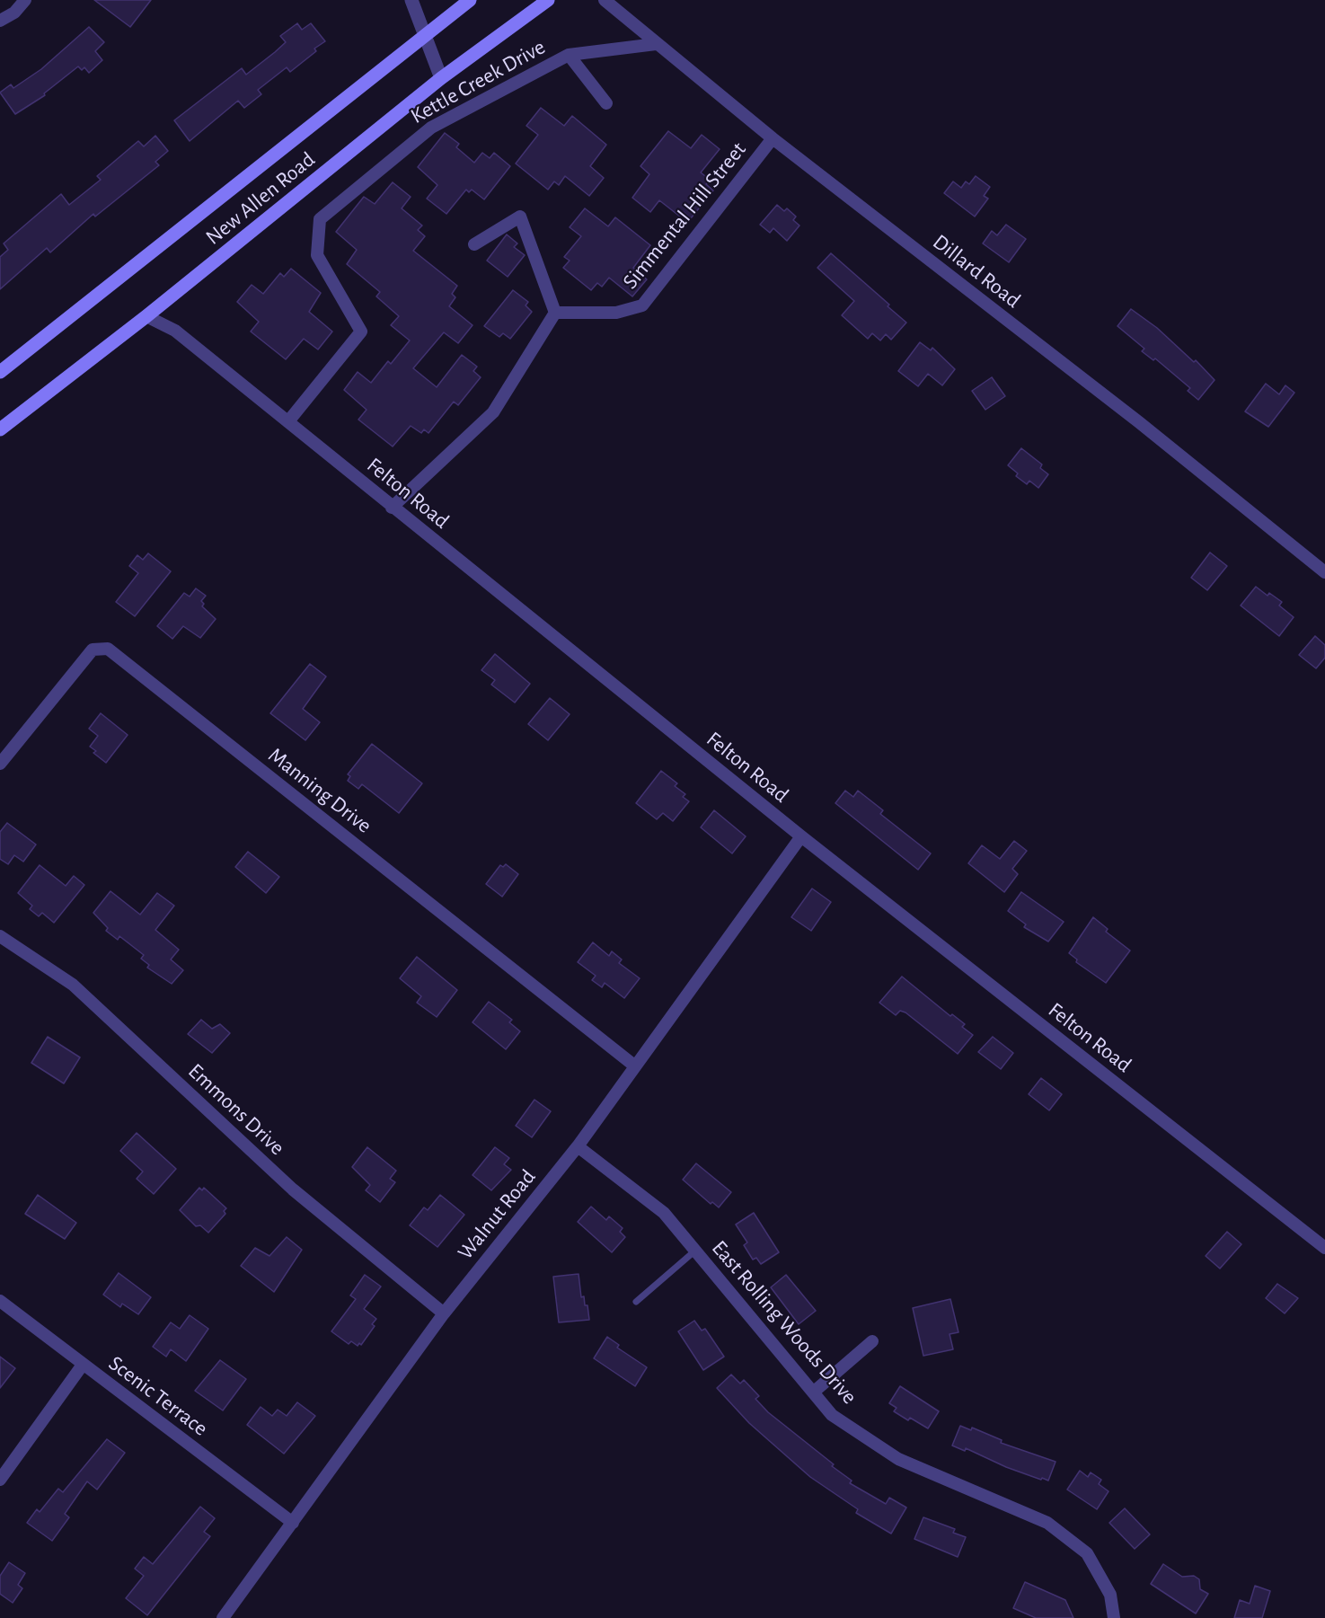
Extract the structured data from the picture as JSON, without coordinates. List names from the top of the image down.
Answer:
{
  "streets": {
    "main road": ["New Allen Road"],
    "street": [
      "Kettle Creek Drive",
      "Simmental Hill Street",
      "Dillard Road",
      "Felton Road",
      "Manning Drive",
      "Emmons Drive",
      "Walnut Road",
      "East Rolling Woods Drive",
      "Scenic Terrace"
    ]
  },
  "crossings": [
    ["Kettle Creek Drive", "Dillard Road"],
    ["Kettle Creek Drive", "Felton Road"],
    ["New Allen Road", "Felton Road"],
    ["Simmental Hill Street", "Dillard Road"],
    ["Felton Road", "Walnut Road"],
    ["Manning Drive", "Walnut Road"],
    ["Emmons Drive", "Walnut Road"],
    ["Walnut Road", "East Rolling Woods Drive"],
    ["Walnut Road", "Scenic Terrace"]
  ]
}
